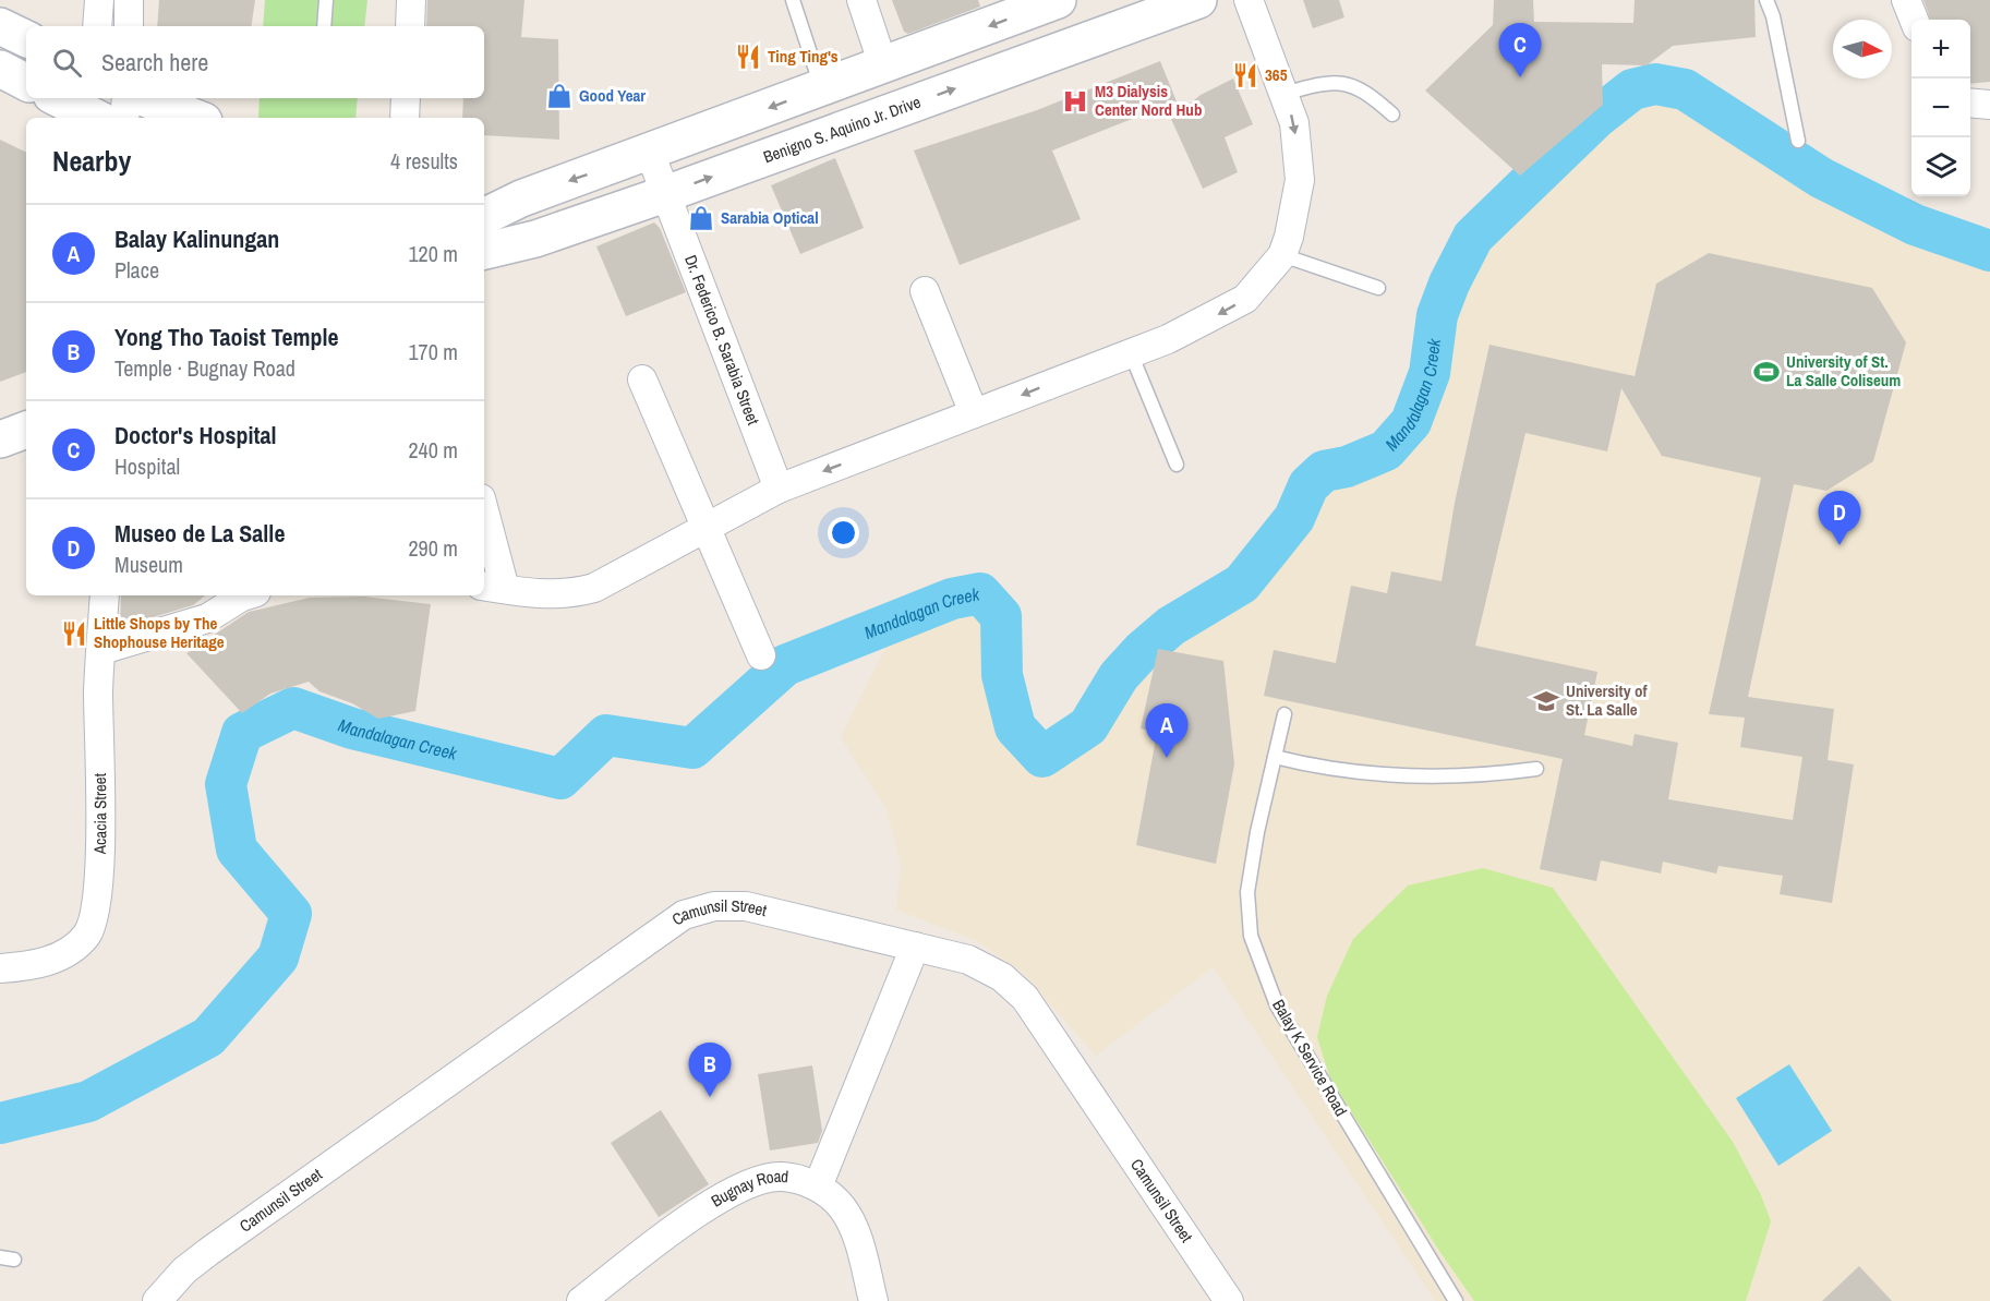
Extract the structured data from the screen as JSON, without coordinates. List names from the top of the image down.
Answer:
{
  "streets": {
    "main road": ["Benigno S. Aquino Jr. Drive"],
    "street": [
      "Dr. Federico B. Sarabia Street",
      "Acacia Street",
      "Camunsil Street",
      "Bugnay Road"
    ],
    "lane": ["Balay K Service Road"]
  },
  "crossings": [
    ["Benigno S. Aquino Jr. Drive", "Dr. Federico B. Sarabia Street"]
  ],
  "water": ["Mandalagan Creek"],
  "places": {
    "restaurant": ["Ting Ting's", "365", "Little Shops by The Shophouse Heritage"],
    "shop": ["Good Year", "Sarabia Optical"],
    "hospital": ["M3 Dialysis Center Nord Hub"],
    "sports": ["University of St. La Salle Coliseum"],
    "school or university": ["University of St. La Salle"]
  },
  "north": "right",
  "page": {
    "map_buttons": ["+", "−"],
    "pins": [
      "C",
      "D",
      "A",
      "B"
    ],
    "search": "Search here",
    "heading": ["Nearby", "4 results"],
    "list": [
      {
        "mark": "A",
        "name": "Balay Kalinungan",
        "note": "Place",
        "value": "120 m"
      },
      {
        "mark": "B",
        "name": "Yong Tho Taoist Temple",
        "note": "Temple · Bugnay Road",
        "value": "170 m"
      },
      {
        "mark": "C",
        "name": "Doctor's Hospital",
        "note": "Hospital",
        "value": "240 m"
      },
      {
        "mark": "D",
        "name": "Museo de La Salle",
        "note": "Museum",
        "value": "290 m"
      }
    ]
  }
}
